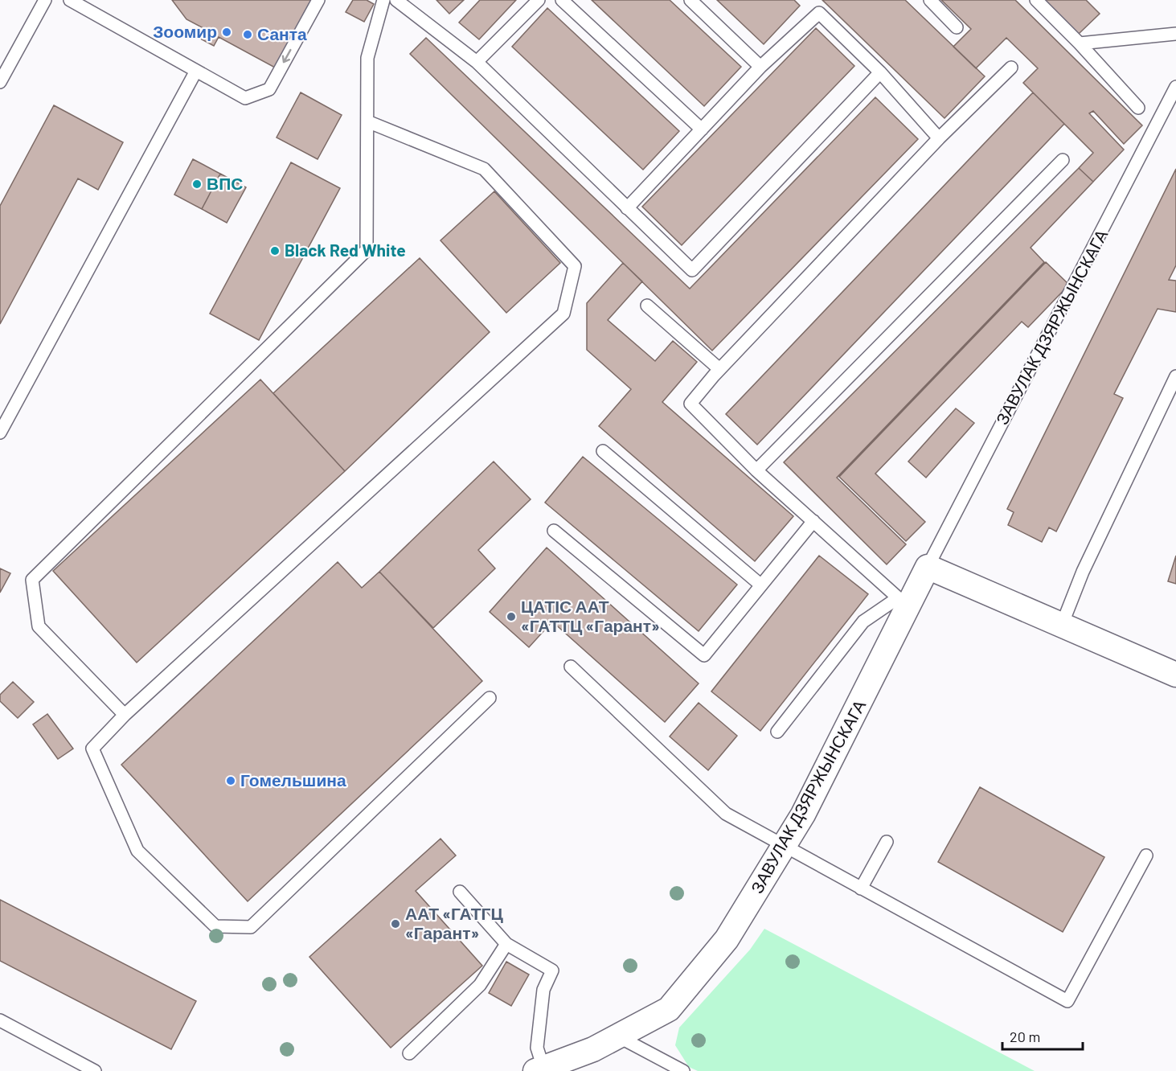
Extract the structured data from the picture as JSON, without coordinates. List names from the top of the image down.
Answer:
{
  "streets": {
    "street": ["ЗАВУЛАК ДЗЯРЖЫНСКАГА"]
  },
  "places": [
    "Зоомир",
    "Санта",
    "ВПС",
    "Black Red White",
    "ЦАТІС ААТ «ГАТТЦ «Гарант»",
    "Гомельшина",
    "ААТ «ГАТГЦ «Гарант»"
  ],
  "scale_bar": "20 m"
}
